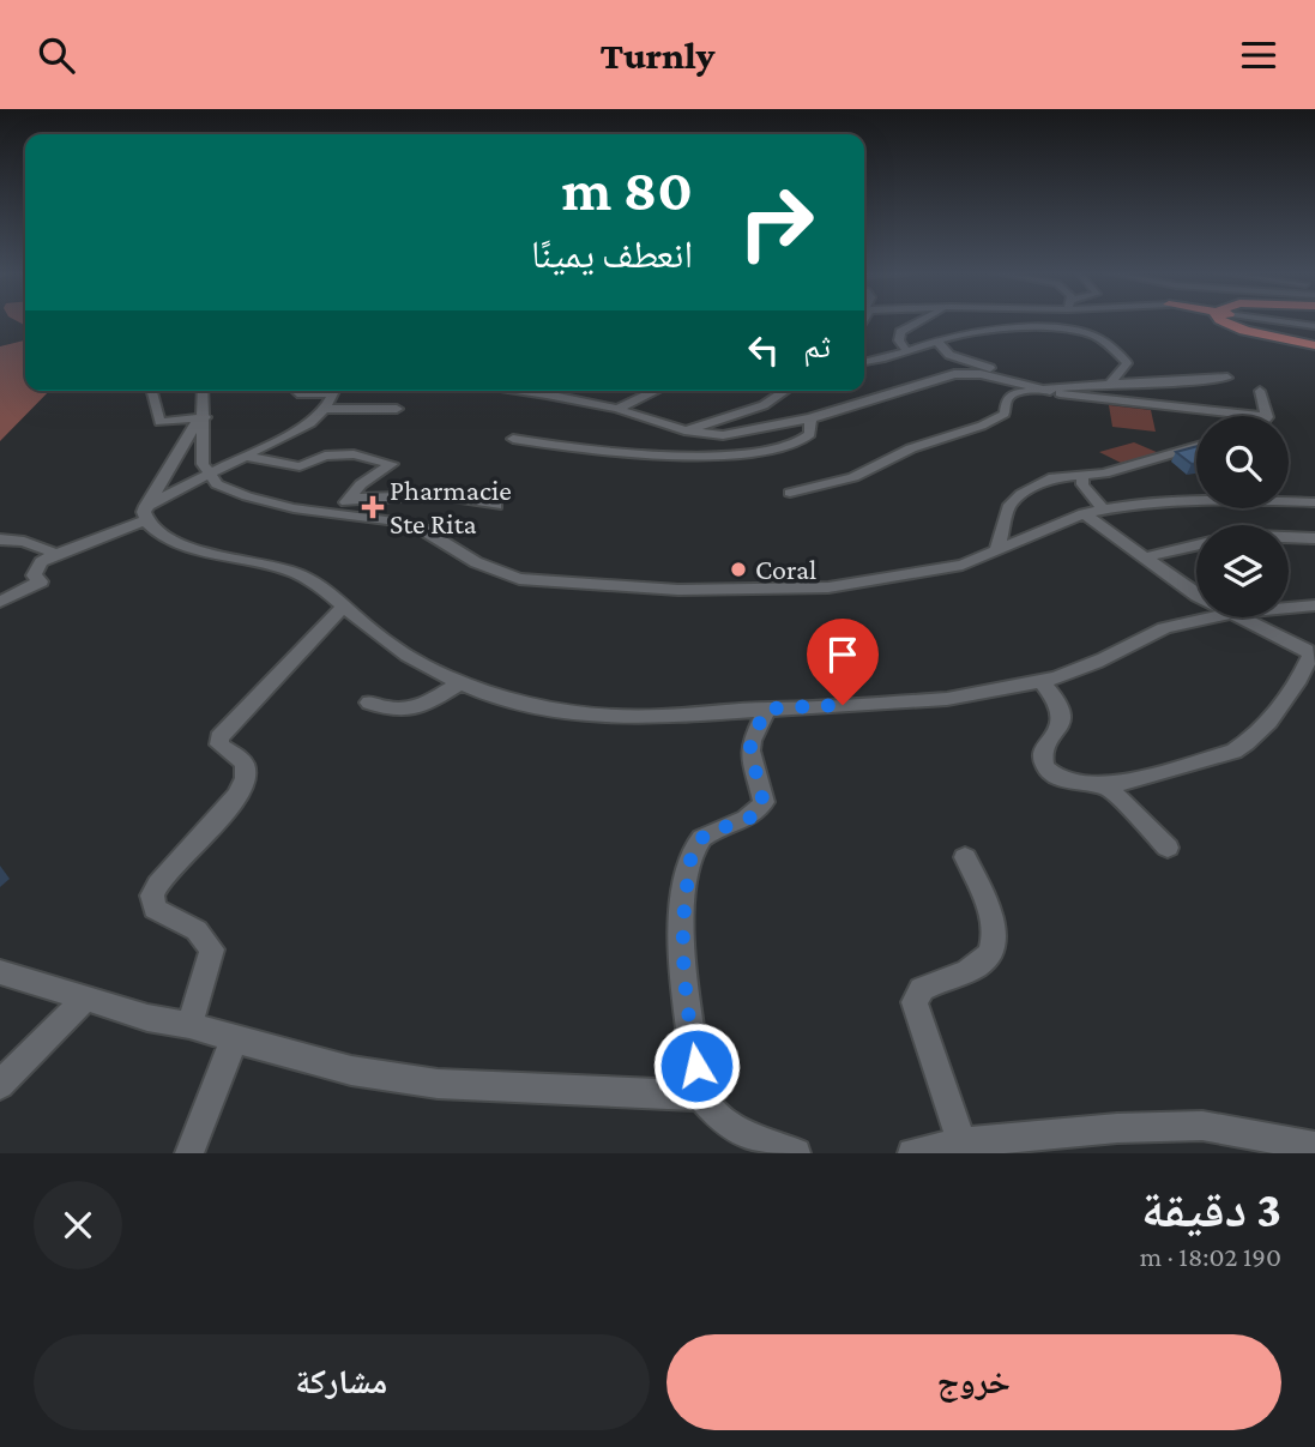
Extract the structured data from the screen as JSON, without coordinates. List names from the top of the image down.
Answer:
{
  "places": {
    "health": ["Pharmacie Ste Rita"],
    "other": ["Coral"]
  },
  "page": {
    "header": "Turnly",
    "turn": ["80 m", "انعطف يمينًا"],
    "then": "ثم",
    "heading": ["3 دقيقة", "190 m · 18:02"],
    "buttons": ["خروج", "مشاركة"]
  }
}
